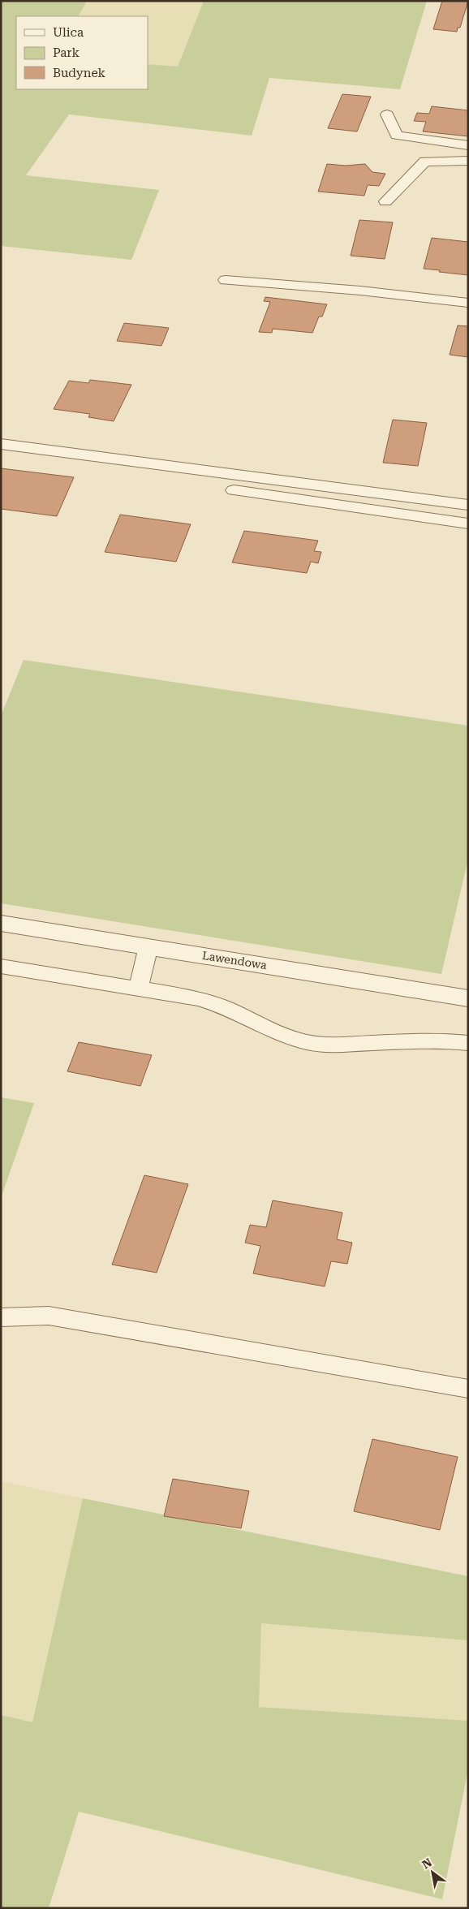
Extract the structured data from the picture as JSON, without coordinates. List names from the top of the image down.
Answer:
{
  "streets": {
    "street": ["Lawendowa"]
  },
  "legend": ["Ulica", "Park", "Budynek"],
  "north": "top left"
}
